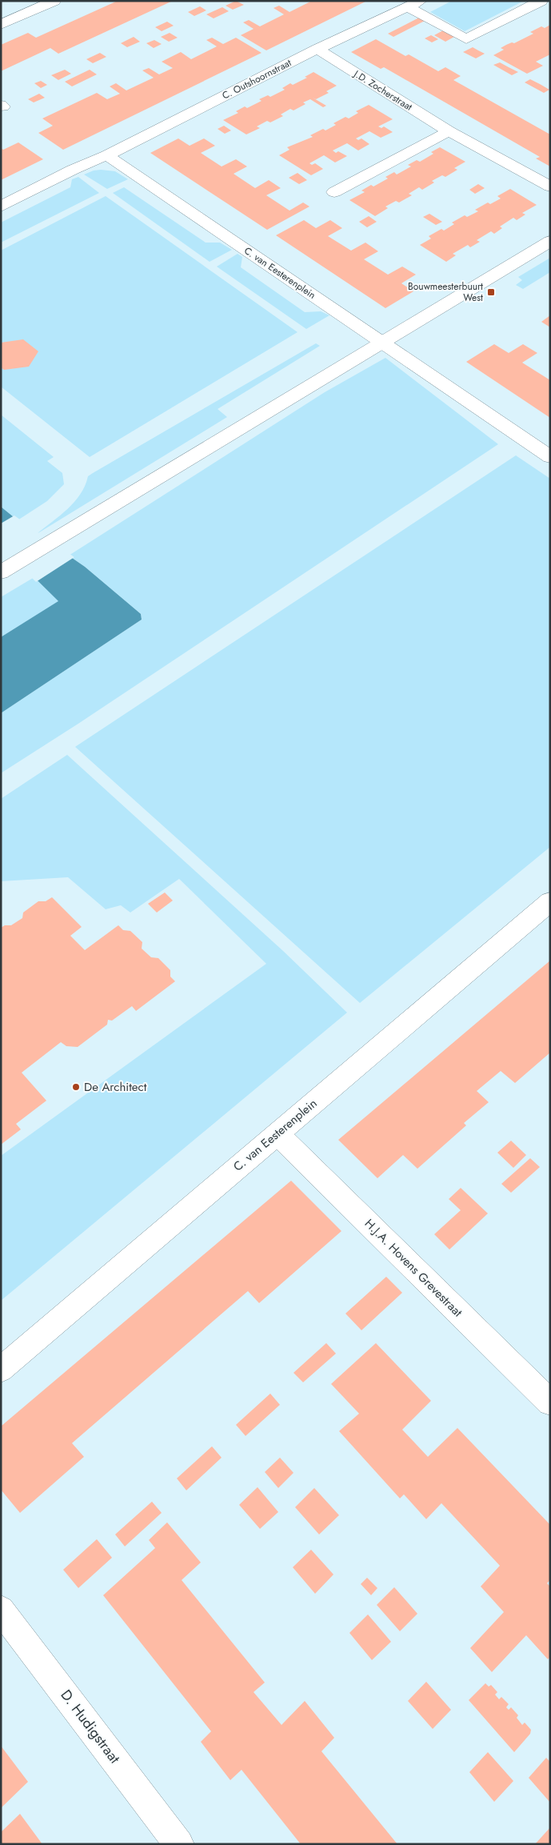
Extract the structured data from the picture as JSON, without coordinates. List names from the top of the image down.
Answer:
{
  "streets": {
    "street": [
      "C. Outshoornstraat",
      "J.D. Zocherstraat",
      "C. van Eesterenplein",
      "H.J.A. Hovens Grevestraat",
      "D. Hudigstraat"
    ]
  },
  "crossings": [
    ["C. Outshoornstraat", "J.D. Zocherstraat"],
    ["C. Outshoornstraat", "C. van Eesterenplein"],
    ["C. van Eesterenplein", "H.J.A. Hovens Grevestraat"]
  ],
  "places": {
    "transit": ["Bouwmeesterbuurt West"],
    "other": ["De Architect"]
  }
}
